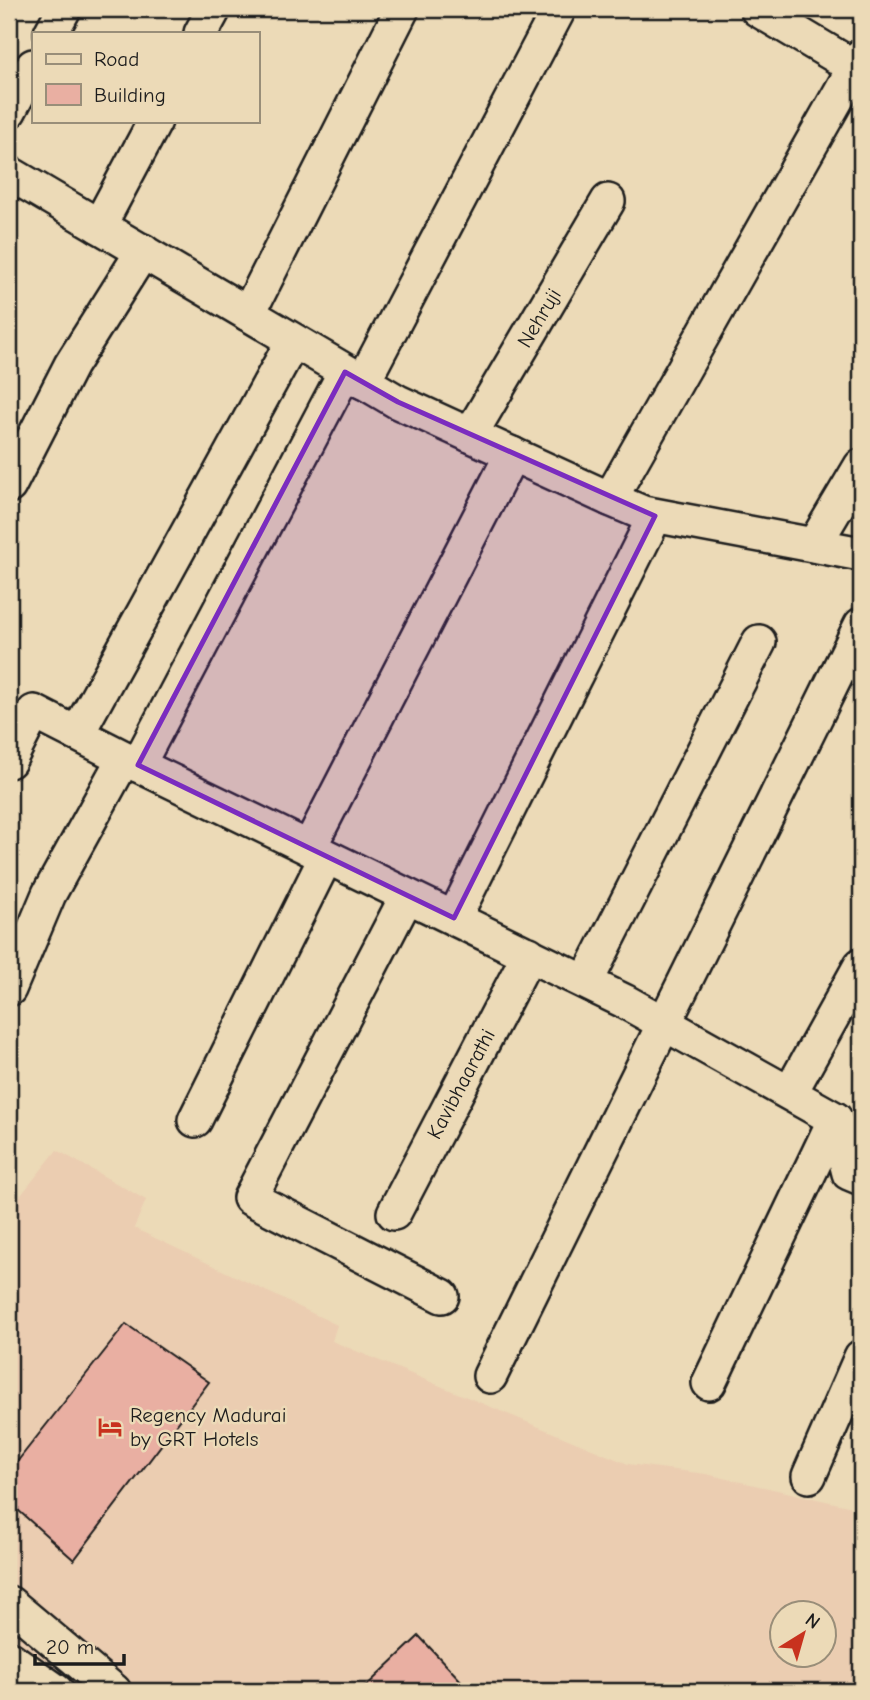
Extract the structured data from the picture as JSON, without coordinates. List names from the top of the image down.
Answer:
{
  "streets": {
    "street": ["Nehruji", "Kavibhaarathi"]
  },
  "places": {
    "hotel": ["Regency Madurai by GRT Hotels"]
  },
  "legend": ["Road", "Building"],
  "scale_bar": "20 m",
  "north": "top right"
}
